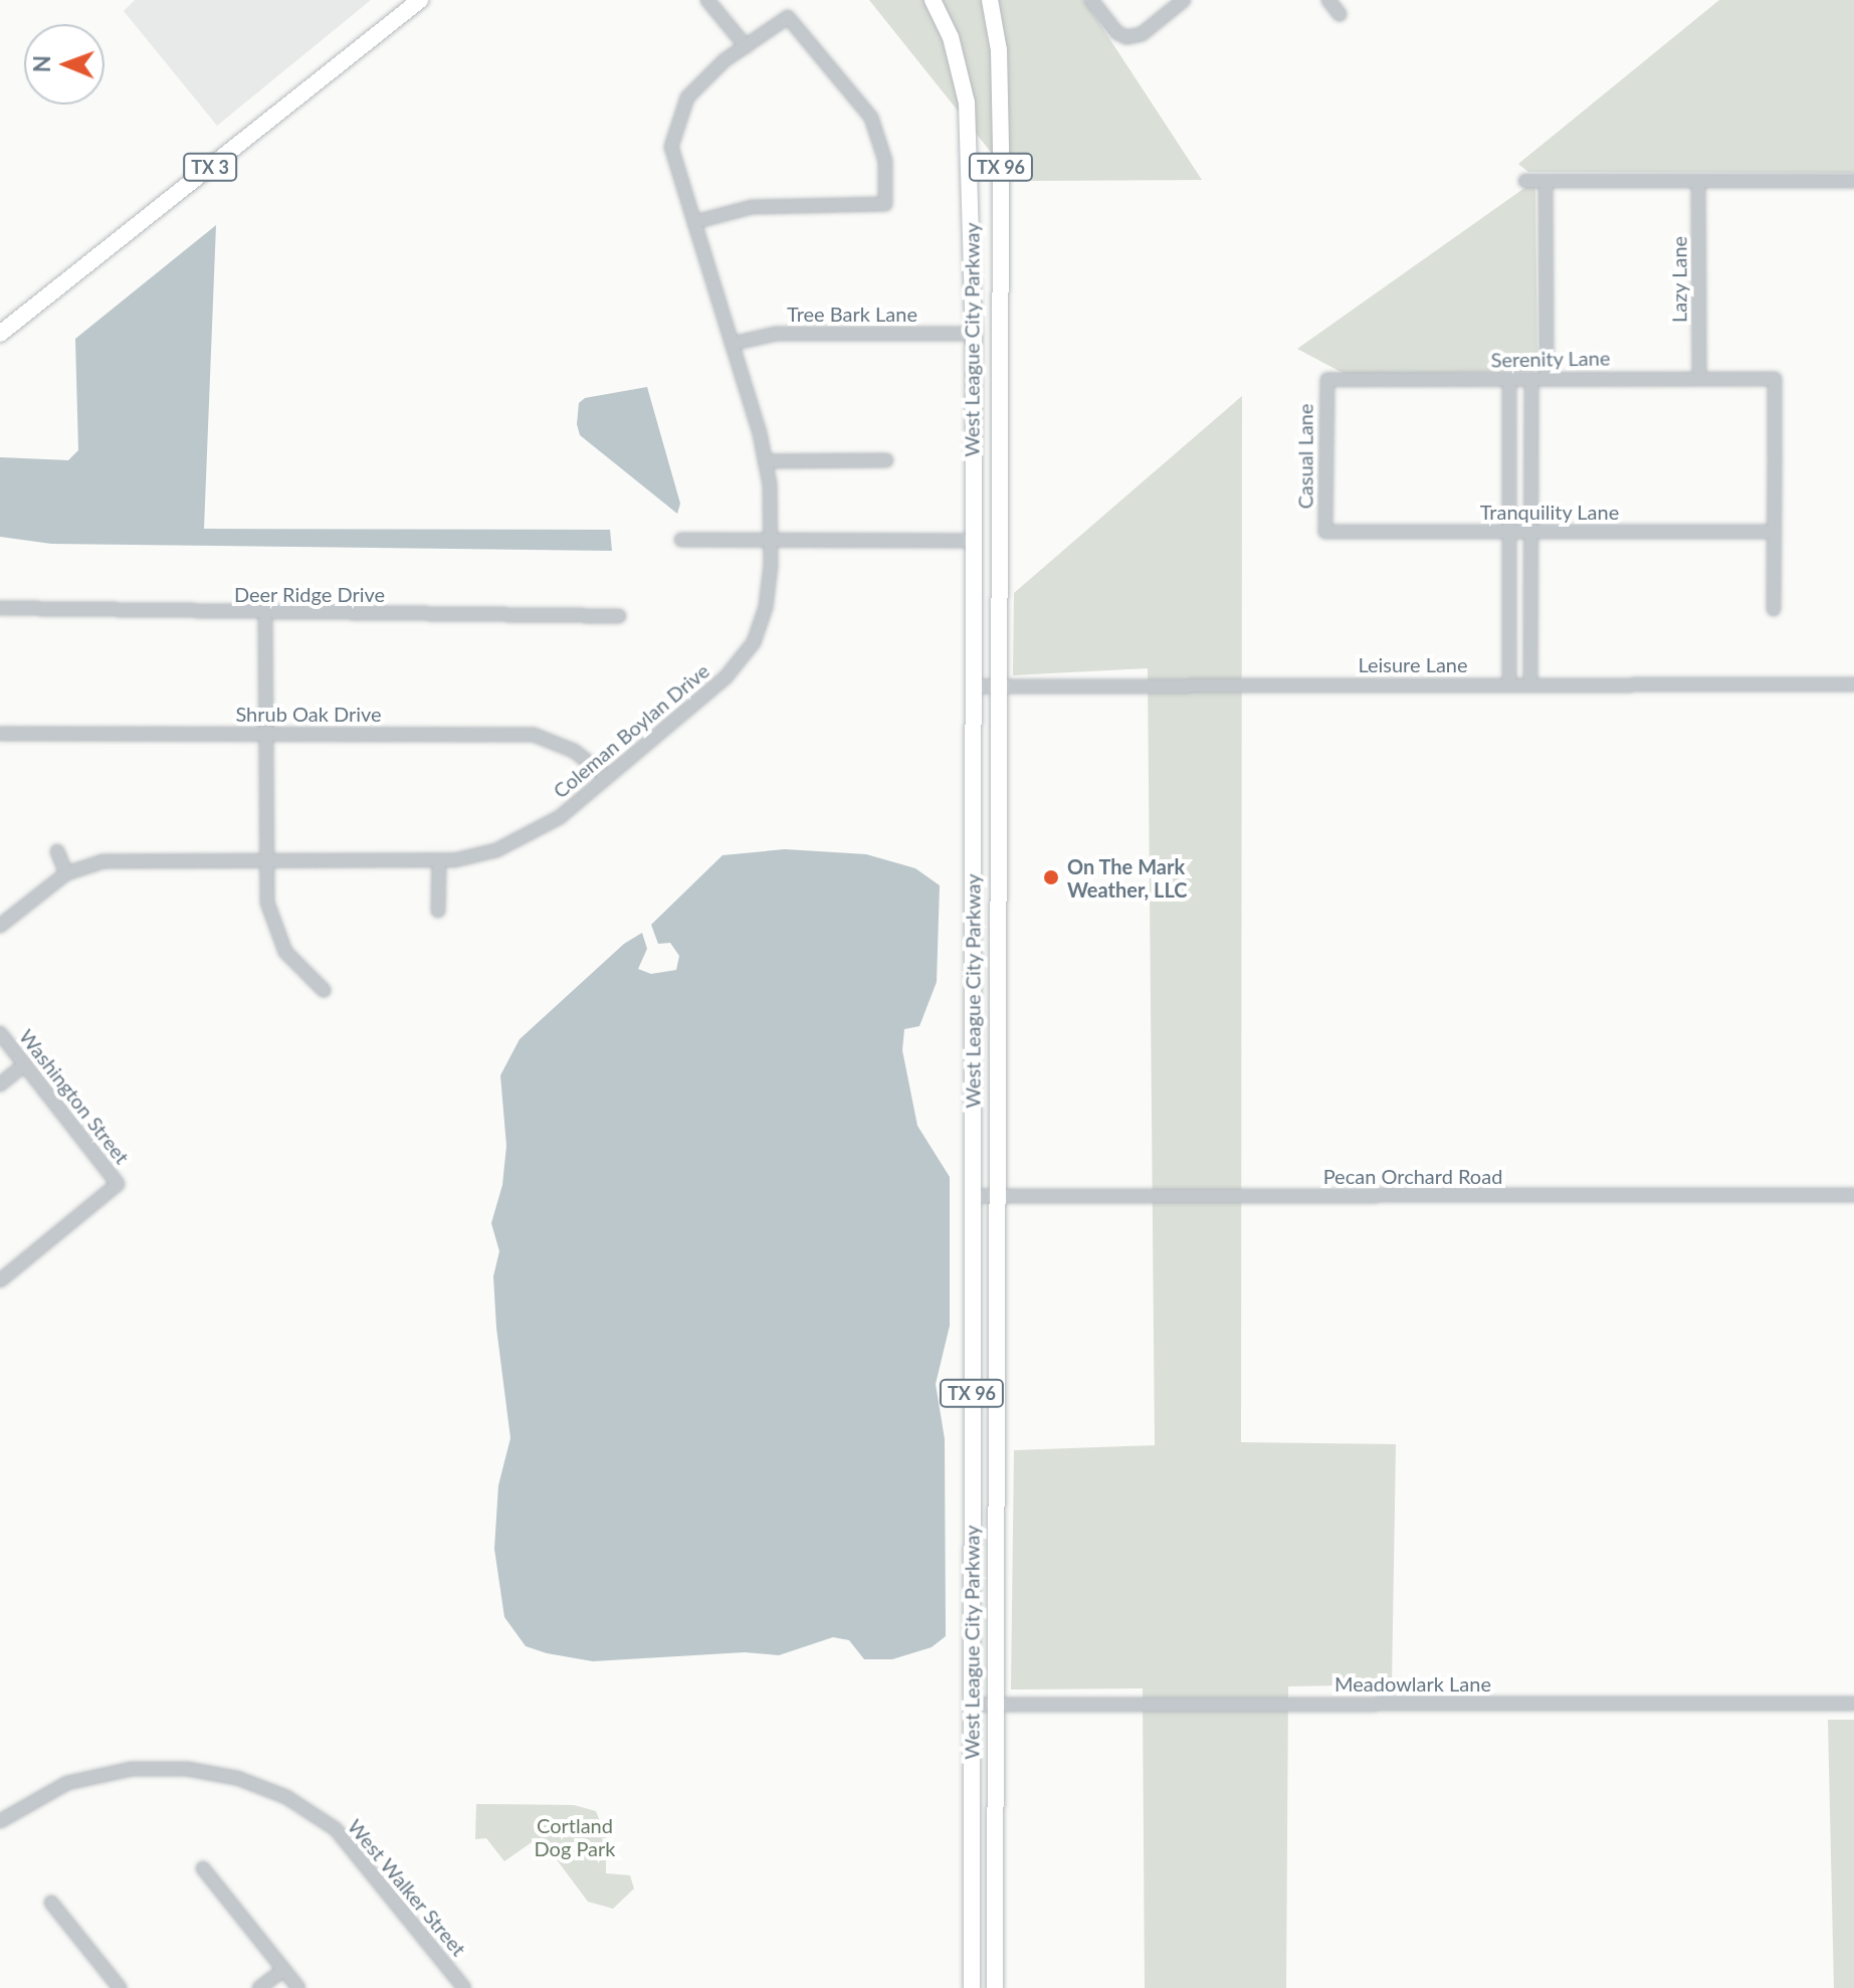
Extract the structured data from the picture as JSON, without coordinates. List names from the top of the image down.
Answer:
{
  "streets": {
    "main road": ["TX 3", "TX 96", "West League City Parkway"],
    "street": [
      "Lazy Lane",
      "Tree Bark Lane",
      "Serenity Lane",
      "Casual Lane",
      "Tranquility Lane",
      "Deer Ridge Drive",
      "Leisure Lane",
      "Shrub Oak Drive",
      "Coleman Boylan Drive",
      "Washington Street",
      "Pecan Orchard Road",
      "Meadowlark Lane",
      "West Walker Street"
    ]
  },
  "crossings": [
    ["Lazy Lane", "Serenity Lane"],
    ["Tree Bark Lane", "West League City Parkway"],
    ["Tree Bark Lane", "Coleman Boylan Drive"],
    ["West League City Parkway", "Leisure Lane"],
    ["West League City Parkway", "Pecan Orchard Road"],
    ["West League City Parkway", "Meadowlark Lane"],
    ["Serenity Lane", "Casual Lane"],
    ["Serenity Lane", "Tranquility Lane"],
    ["Casual Lane", "Tranquility Lane"],
    ["Shrub Oak Drive", "Coleman Boylan Drive"]
  ],
  "parks": ["Cortland Dog Park"],
  "places": ["On The Mark Weather, LLC"],
  "north": "left"
}
